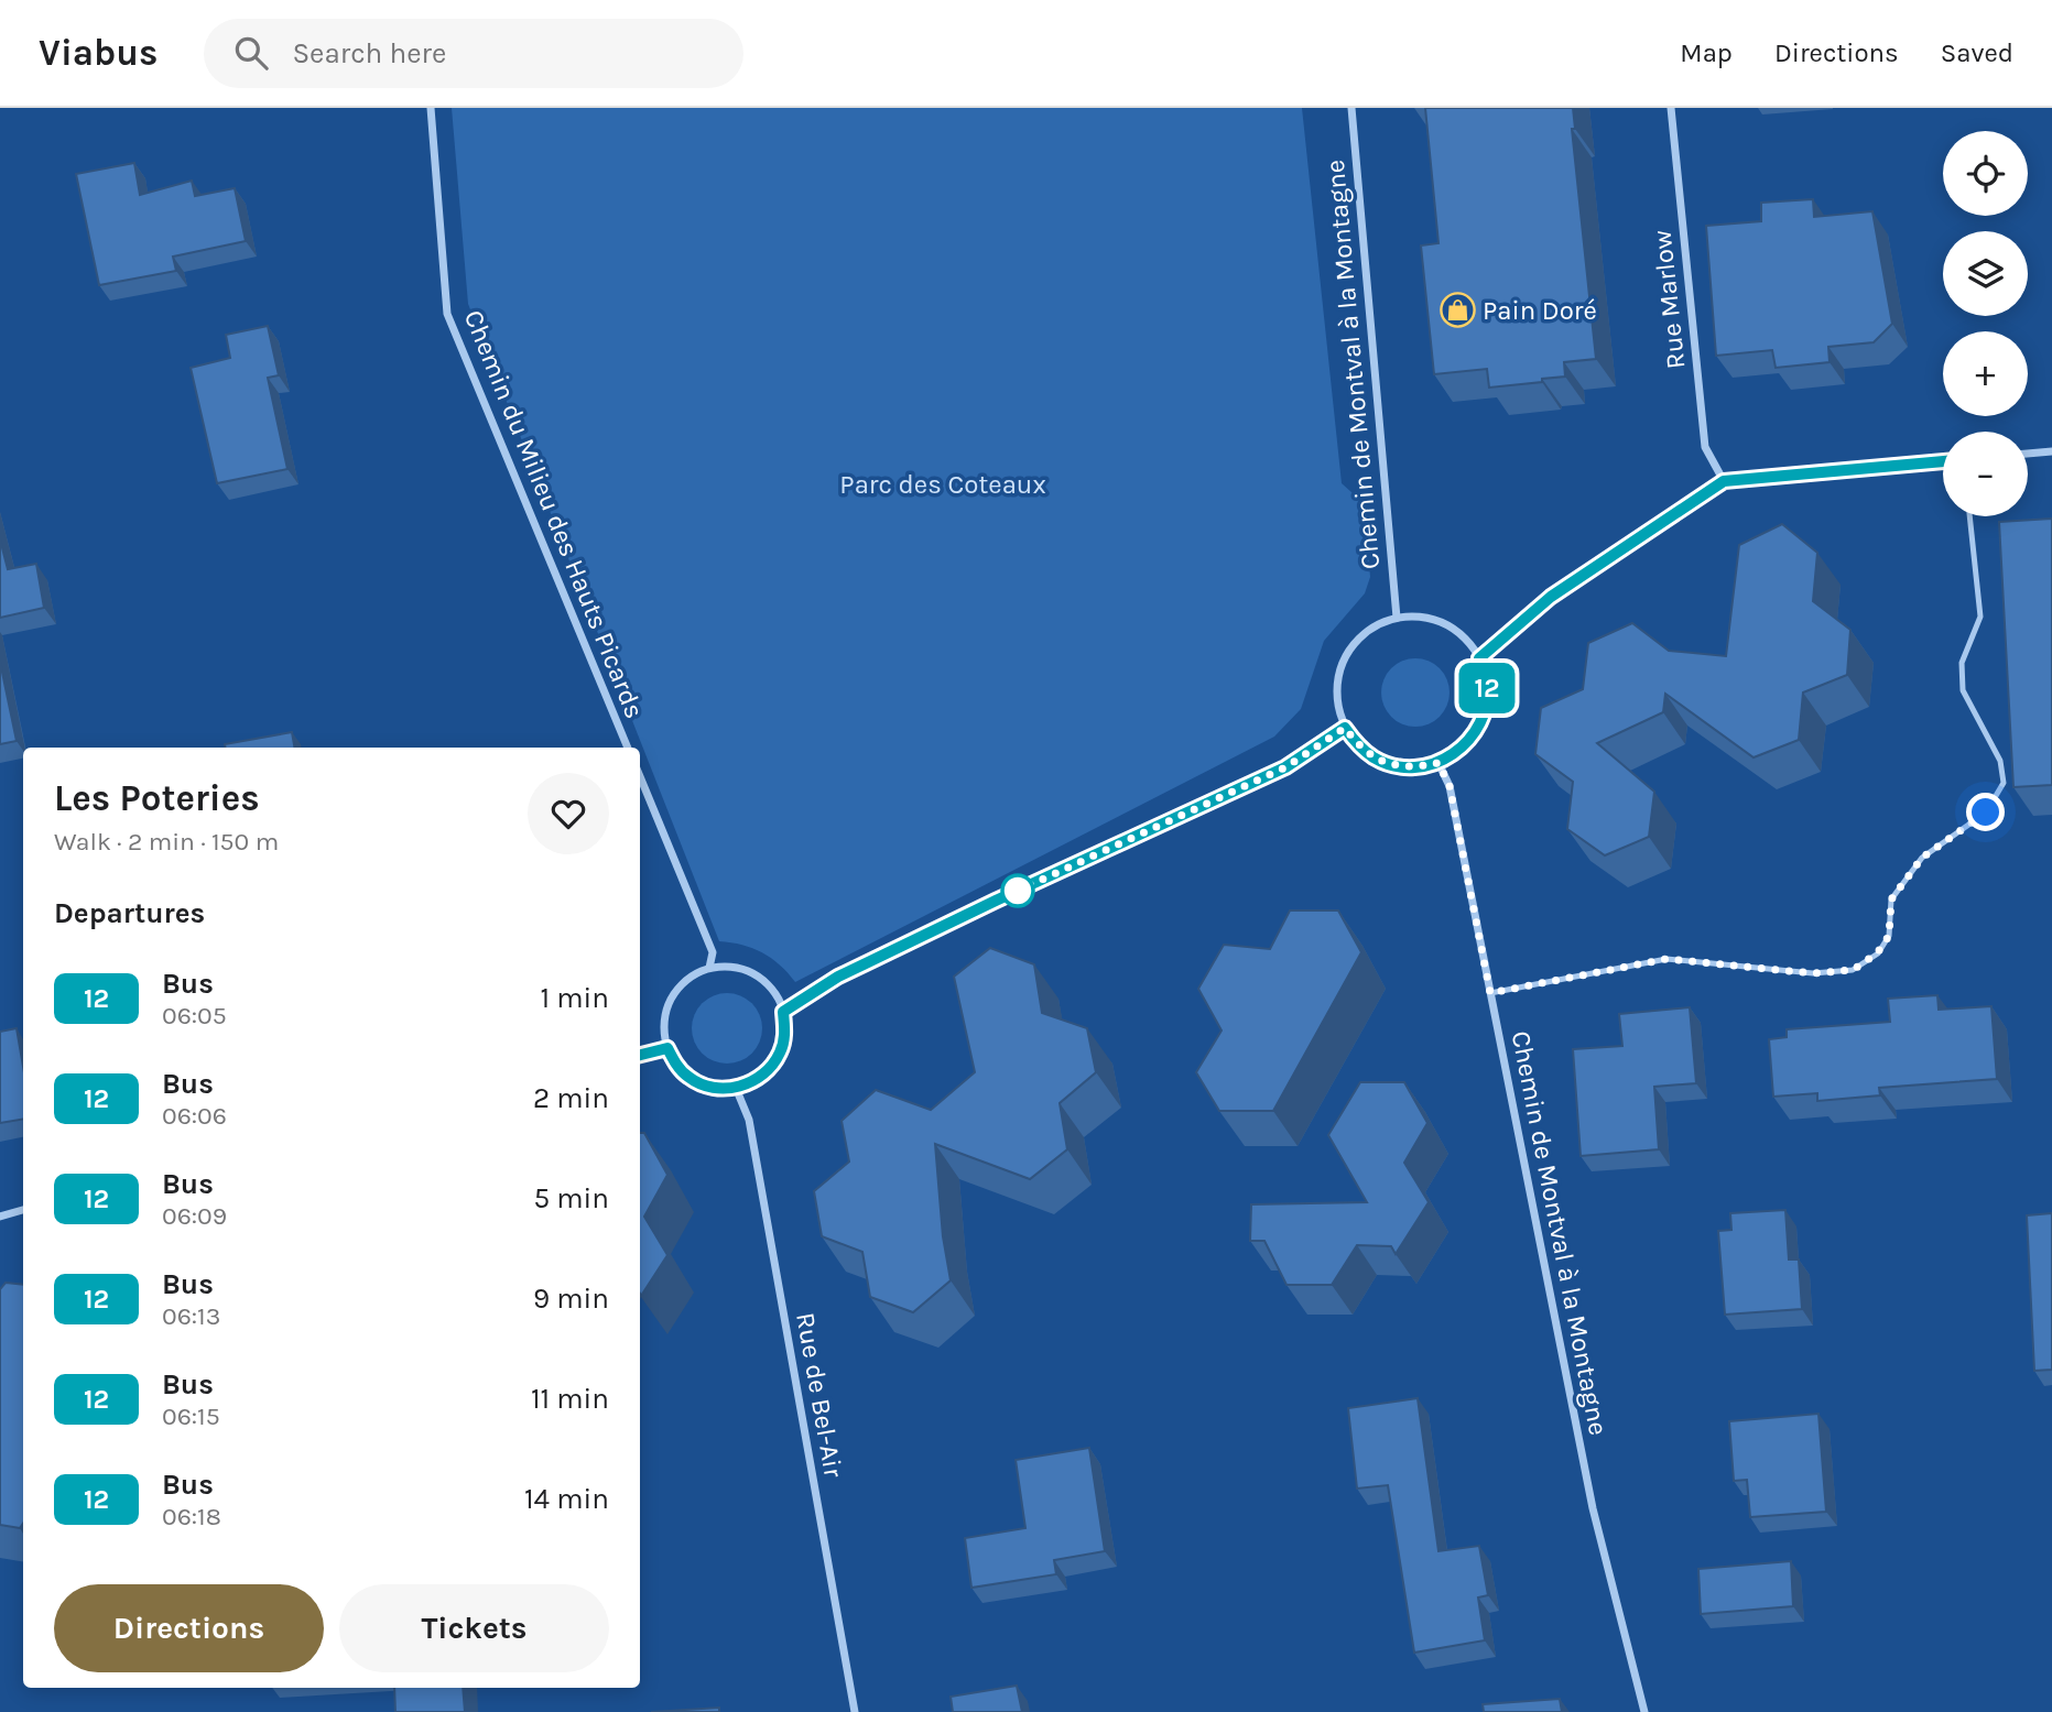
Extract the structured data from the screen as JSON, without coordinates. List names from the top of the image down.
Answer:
{
  "streets": {
    "street": [
      "Rue Marlow",
      "Chemin de Montval à la Montagne",
      "Chemin du Milieu des Hauts Picards",
      "Rue de Bel-Air"
    ]
  },
  "parks": ["Parc des Coteaux"],
  "places": {
    "shop": ["Pain Doré"]
  },
  "lines": ["bus line 12"],
  "page": {
    "header": "Viabus",
    "search": "Search here",
    "nav": ["Map", "Directions", "Saved"],
    "on_map": "12",
    "map_buttons": ["+", "−"],
    "heading": [
      ["Les Poteries", "Walk · 2 min · 150 m"],
      "Departures"
    ],
    "list": [
      {
        "mark": "12",
        "name": "Bus",
        "note": "06:05",
        "value": "1 min"
      },
      {
        "mark": "12",
        "name": "Bus",
        "note": "06:06",
        "value": "2 min"
      },
      {
        "mark": "12",
        "name": "Bus",
        "note": "06:09",
        "value": "5 min"
      },
      {
        "mark": "12",
        "name": "Bus",
        "note": "06:13",
        "value": "9 min"
      },
      {
        "mark": "12",
        "name": "Bus",
        "note": "06:15",
        "value": "11 min"
      },
      {
        "mark": "12",
        "name": "Bus",
        "note": "06:18",
        "value": "14 min"
      }
    ],
    "buttons": ["Directions", "Tickets"]
  }
}
